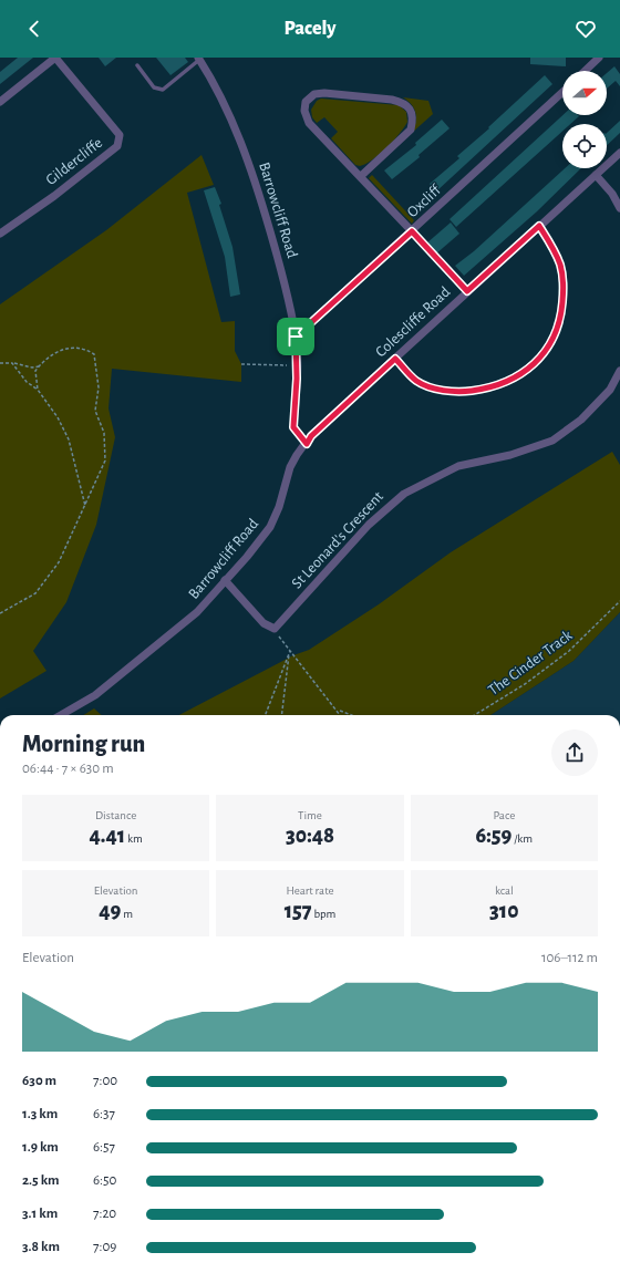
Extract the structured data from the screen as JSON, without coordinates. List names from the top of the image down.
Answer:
{
  "streets": {
    "street": [
      "Gildercliffe",
      "Oxcliff",
      "Barrowcliff Road",
      "Colescliffe Road",
      "St Leonard's Crescent"
    ],
    "path": ["The Cinder Track"]
  },
  "crossings": [
    ["Oxcliff", "Barrowcliff Road"],
    ["Barrowcliff Road", "Colescliffe Road"]
  ],
  "north": "right",
  "page": {
    "header": "Pacely",
    "heading": ["Morning run", "06:44 · 7 × 630 m"],
    "stats": [
      ["Distance", "4.41 km"],
      ["Time", "30:48"],
      ["Pace", "6:59 /km"],
      ["Elevation", "49 m"],
      ["Heart rate", "157 bpm"],
      ["kcal", "310"]
    ],
    "chart": ["Elevation", "106–112 m"],
    "list": [
      {
        "name": "630 m",
        "note": "7:00"
      },
      {
        "name": "1.3 km",
        "note": "6:37"
      },
      {
        "name": "1.9 km",
        "note": "6:57"
      },
      {
        "name": "2.5 km",
        "note": "6:50"
      },
      {
        "name": "3.1 km",
        "note": "7:20"
      },
      {
        "name": "3.8 km",
        "note": "7:09"
      }
    ]
  }
}
